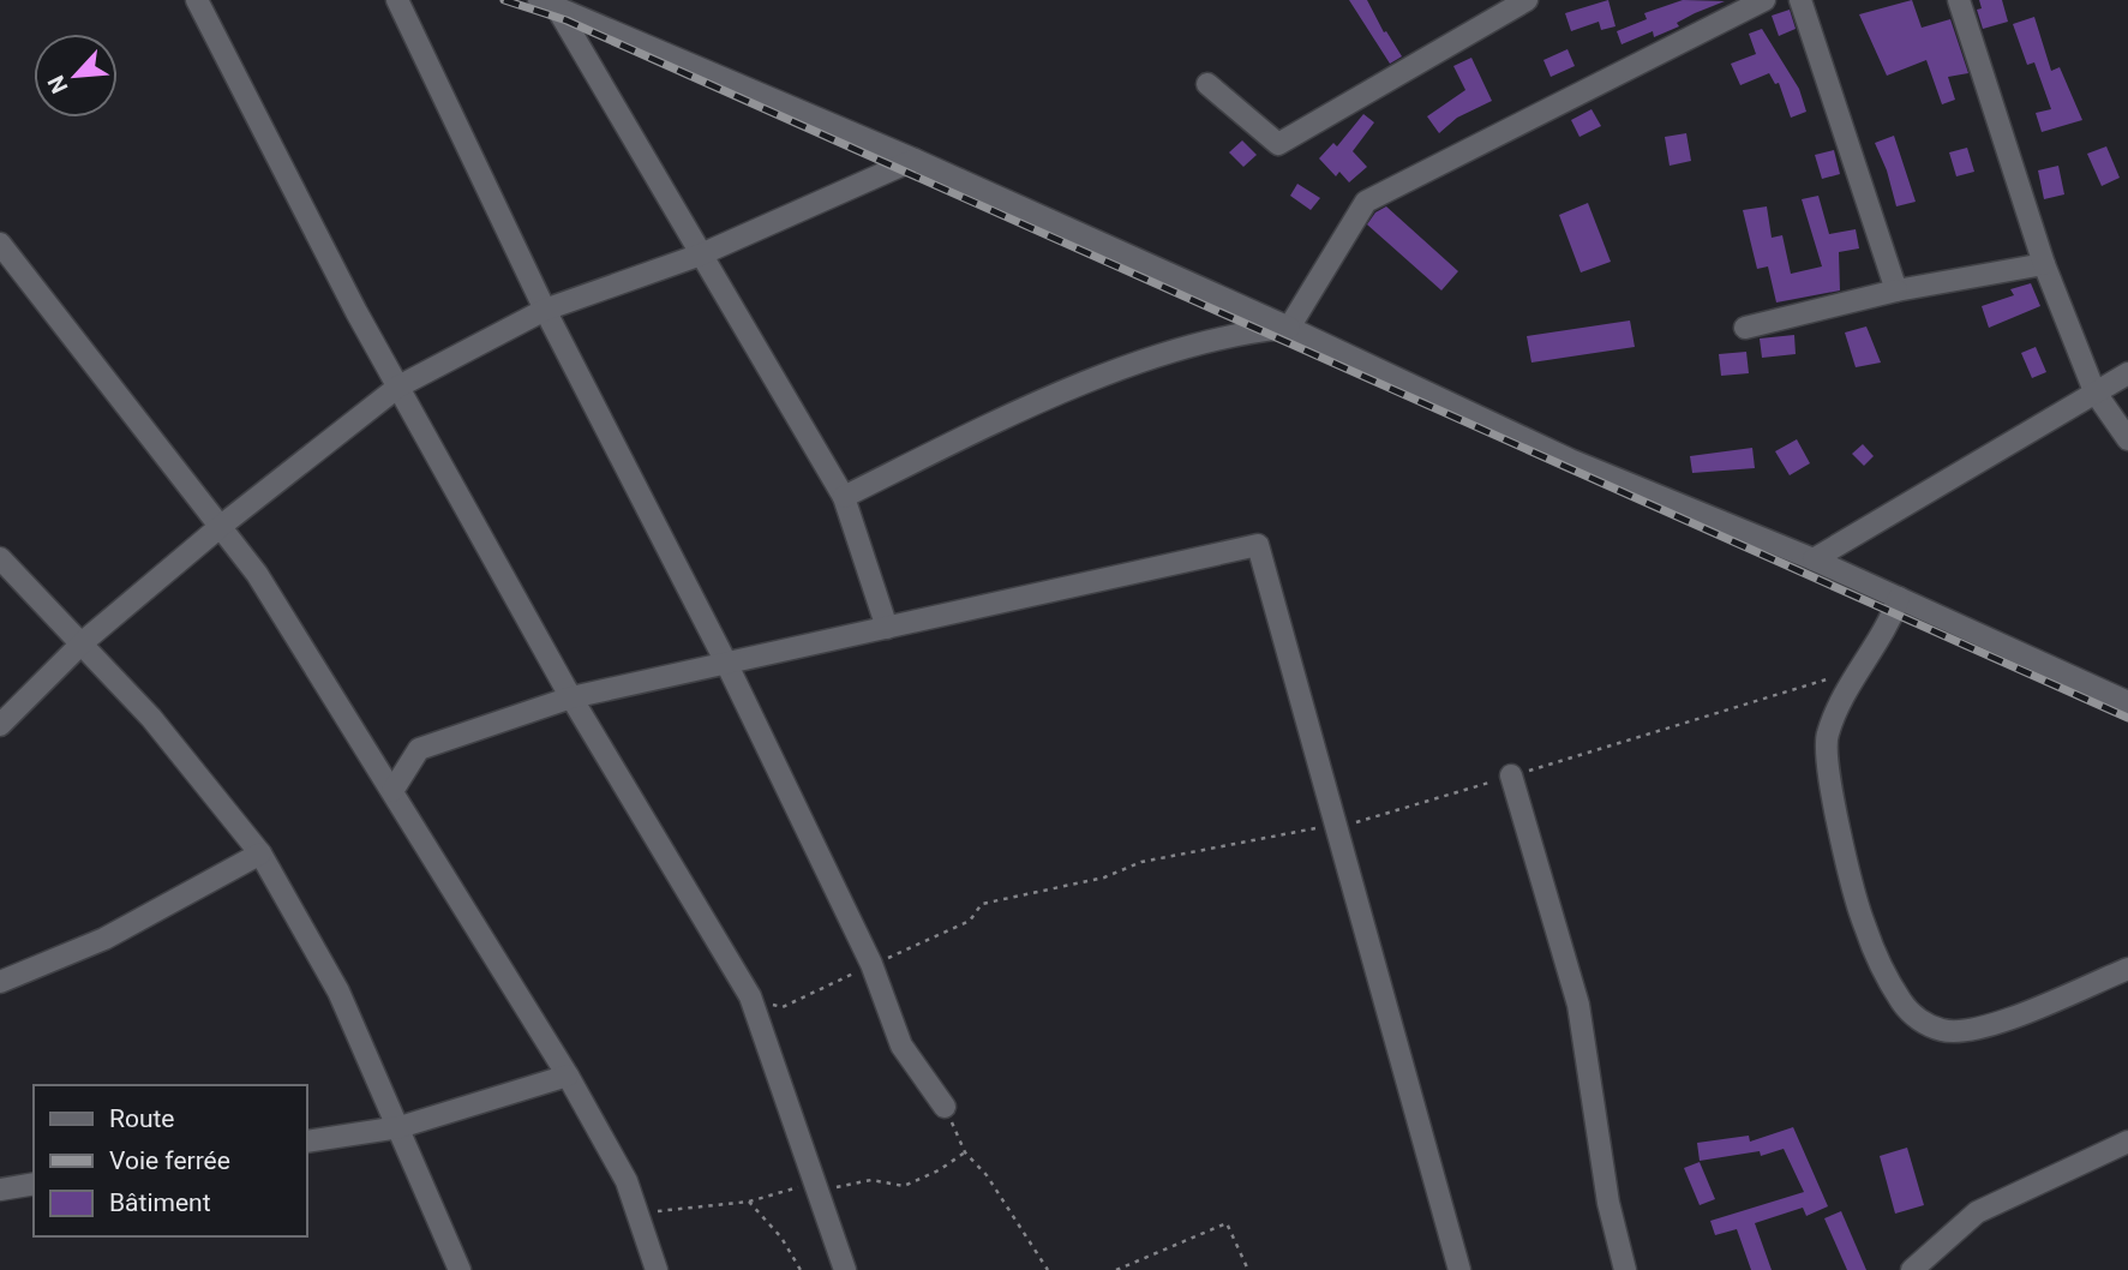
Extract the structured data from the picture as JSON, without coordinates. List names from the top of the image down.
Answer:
{
  "legend": ["Route", "Voie ferrée", "Bâtiment"],
  "north": "bottom left"
}
